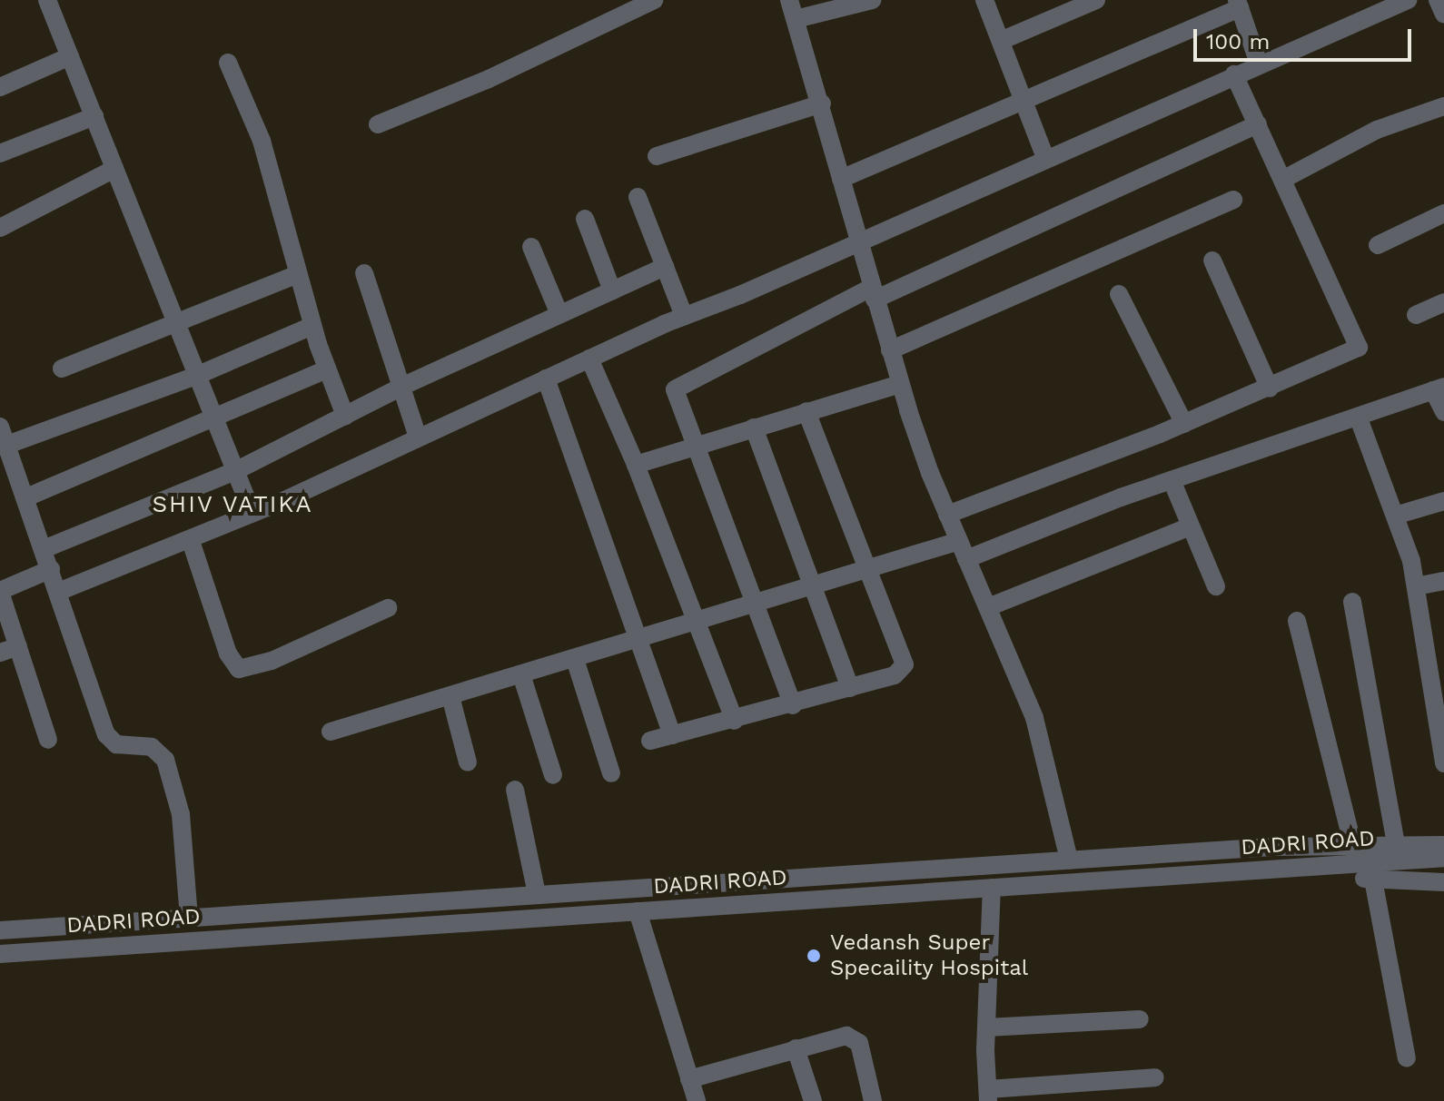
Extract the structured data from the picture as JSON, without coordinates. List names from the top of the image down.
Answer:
{
  "streets": {
    "street": ["DADRI ROAD"]
  },
  "districts": ["SHIV VATIKA"],
  "places": ["Vedansh Super Specaility Hospital"],
  "scale_bar": "100 m"
}
